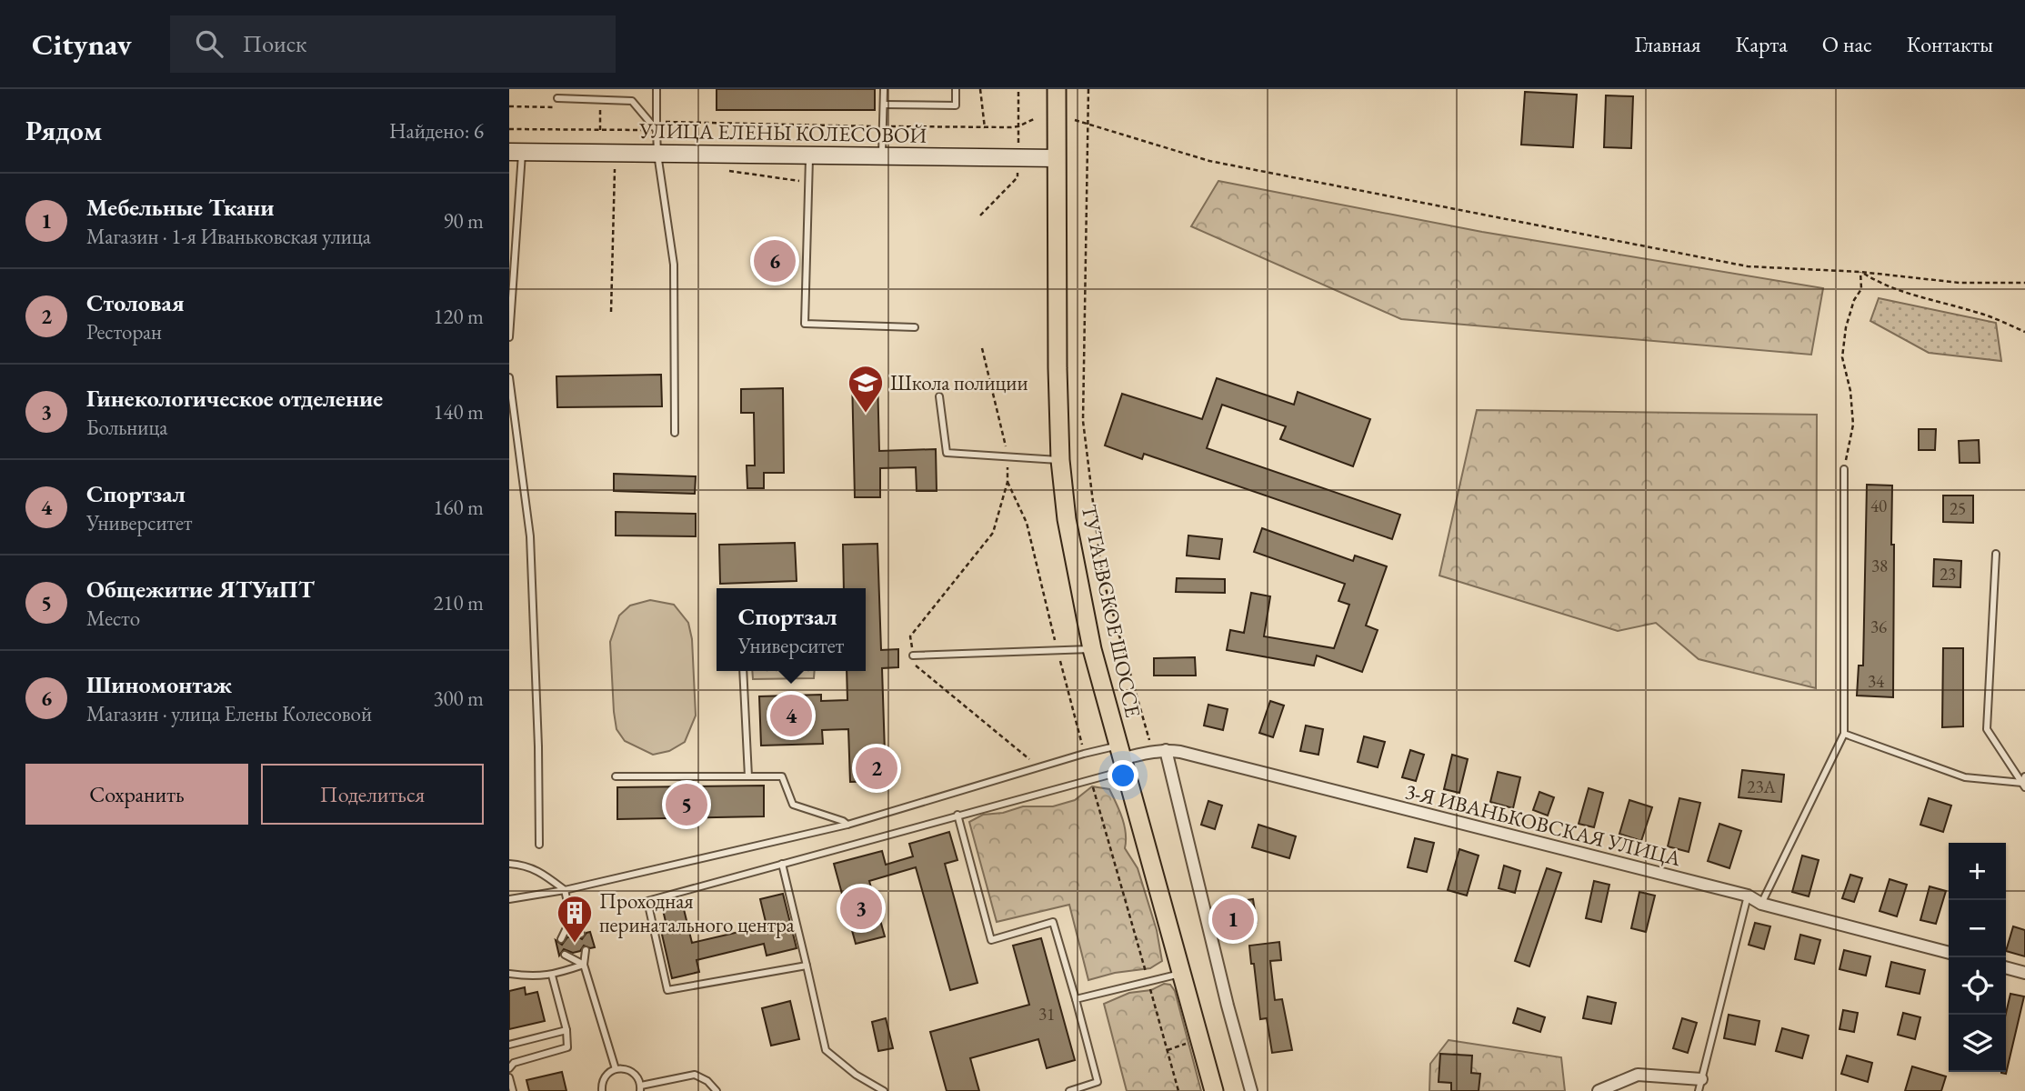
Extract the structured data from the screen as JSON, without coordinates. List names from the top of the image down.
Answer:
{
  "streets": {
    "main road": ["ТУТАЕВСКОЕ ШОССЕ"],
    "street": ["УЛИЦА ЕЛЕНЫ КОЛЕСОВОЙ", "3-Я ИВАНЬКОВСКАЯ УЛИЦА"]
  },
  "crossings": [
    ["УЛИЦА ЕЛЕНЫ КОЛЕСОВОЙ", "ТУТАЕВСКОЕ ШОССЕ"],
    ["ТУТАЕВСКОЕ ШОССЕ", "3-Я ИВАНЬКОВСКАЯ УЛИЦА"]
  ],
  "places": {
    "school or university": ["Школа полиции"],
    "building": ["Проходная перинатального центра"]
  },
  "house_numbers": [
    "40",
    "25",
    "38",
    "23",
    "36",
    "34",
    "23А",
    "31"
  ],
  "page": {
    "header": "Citynav",
    "search": "Поиск",
    "nav": [
      "Главная",
      "Карта",
      "О нас",
      "Контакты"
    ],
    "heading": ["Рядом", "Найдено: 6"],
    "list": [
      {
        "mark": "1",
        "name": "Мебельные Ткани",
        "note": "Магазин · 1-я Иваньковская улица",
        "value": "90 m"
      },
      {
        "mark": "2",
        "name": "Столовая",
        "note": "Ресторан",
        "value": "120 m"
      },
      {
        "mark": "3",
        "name": "Гинекологическое отделение",
        "note": "Больница",
        "value": "140 m"
      },
      {
        "mark": "4",
        "name": "Спортзал",
        "note": "Университет",
        "value": "160 m"
      },
      {
        "mark": "5",
        "name": "Общежитие ЯТУиПТ",
        "note": "Место",
        "value": "210 m"
      },
      {
        "mark": "6",
        "name": "Шиномонтаж",
        "note": "Магазин · улица Елены Колесовой",
        "value": "300 m"
      }
    ],
    "pins": [
      "6",
      "4",
      "2",
      "5",
      "3",
      "1"
    ],
    "popup": ["Спортзал", "Университет"],
    "buttons": ["Сохранить", "Поделиться"],
    "map_buttons": ["+", "−"]
  }
}
